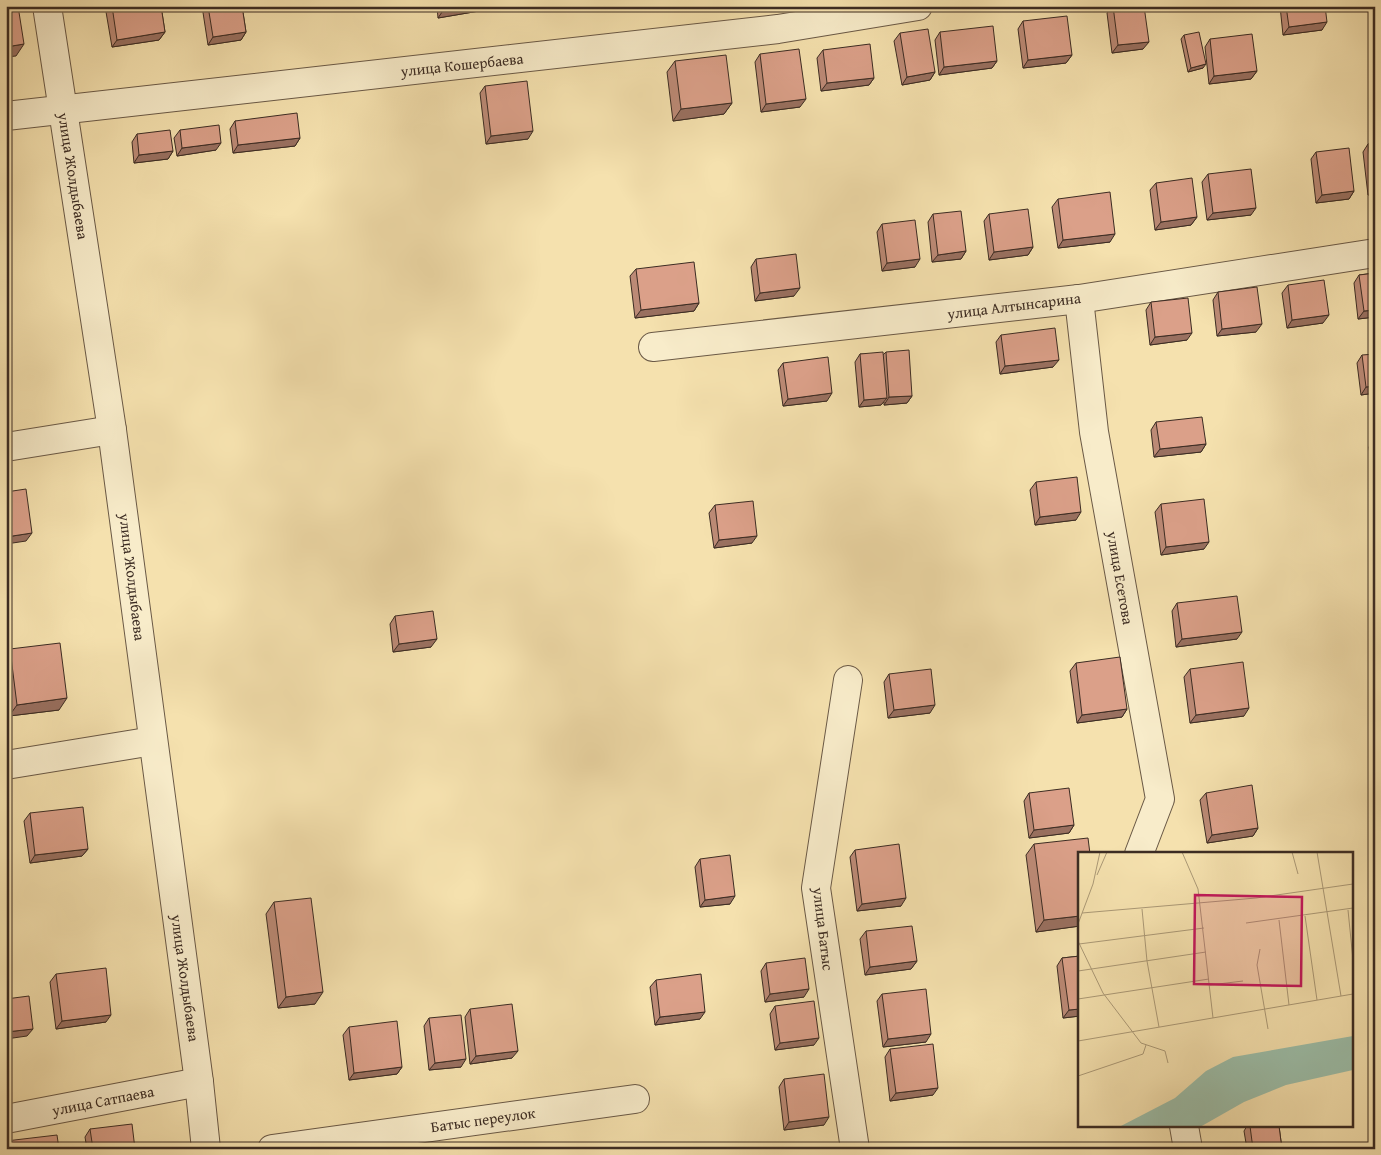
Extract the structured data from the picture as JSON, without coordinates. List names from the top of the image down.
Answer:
{
  "streets": {
    "street": [
      "улица Кошербаева",
      "улица Жолдыбаева",
      "улица Алтынсарина",
      "улица Есетова",
      "улица Батыс",
      "улица Сатпаева",
      "Батыс переулок"
    ]
  },
  "crossings": [
    ["улица Кошербаева", "улица Жолдыбаева"],
    ["улица Жолдыбаева", "улица Сатпаева"],
    ["улица Алтынсарина", "улица Есетова"]
  ]
}
